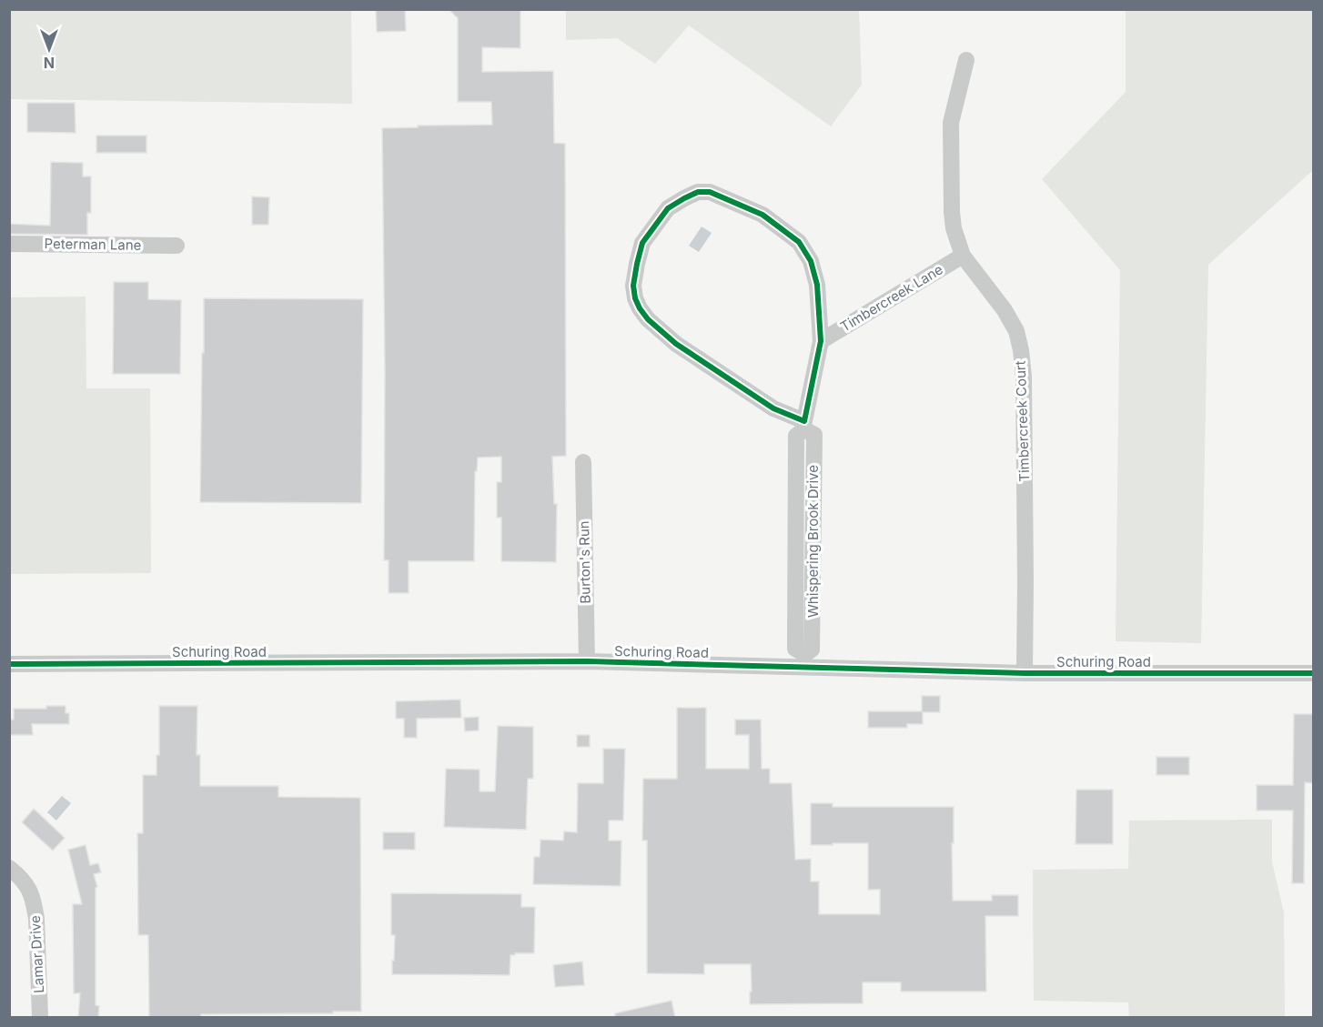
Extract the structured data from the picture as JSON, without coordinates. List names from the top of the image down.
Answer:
{
  "streets": {
    "street": [
      "Peterman Lane",
      "Timbercreek Lane",
      "Timbercreek Court",
      "Whispering Brook Drive",
      "Burton's Run",
      "Schuring Road",
      "Lamar Drive"
    ]
  },
  "crossings": [
    ["Timbercreek Lane", "Timbercreek Court"],
    ["Timbercreek Lane", "Whispering Brook Drive"],
    ["Timbercreek Court", "Schuring Road"],
    ["Whispering Brook Drive", "Schuring Road"],
    ["Burton's Run", "Schuring Road"]
  ],
  "north": "bottom"
}
